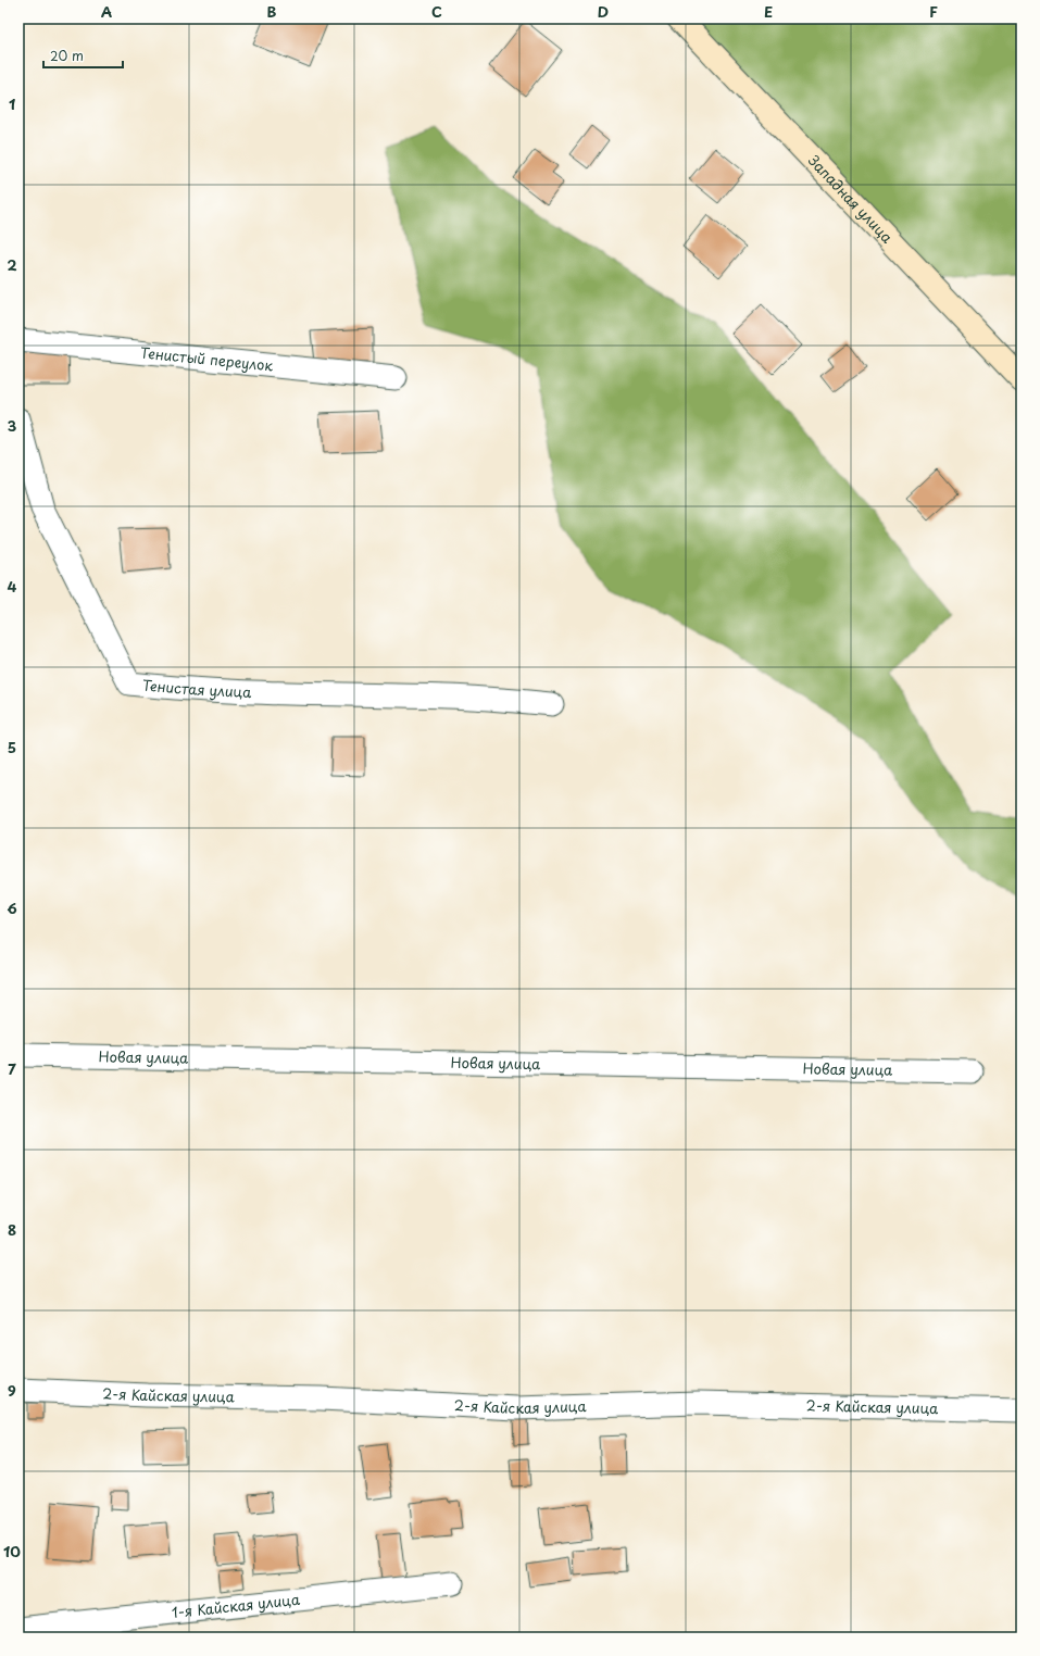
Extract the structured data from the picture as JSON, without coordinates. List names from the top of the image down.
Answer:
{
  "streets": {
    "main road": ["Западная улица"],
    "street": [
      "Тенистый переулок",
      "Тенистая улица",
      "Новая улица",
      "2-я Кайская улица",
      "1-я Кайская улица"
    ]
  },
  "scale_bar": "20 m",
  "grid": {
    "columns": [
      "A",
      "B",
      "C",
      "D",
      "E",
      "F"
    ],
    "rows": [
      "1",
      "2",
      "3",
      "4",
      "5",
      "6",
      "7",
      "8",
      "9",
      "10"
    ]
  }
}
